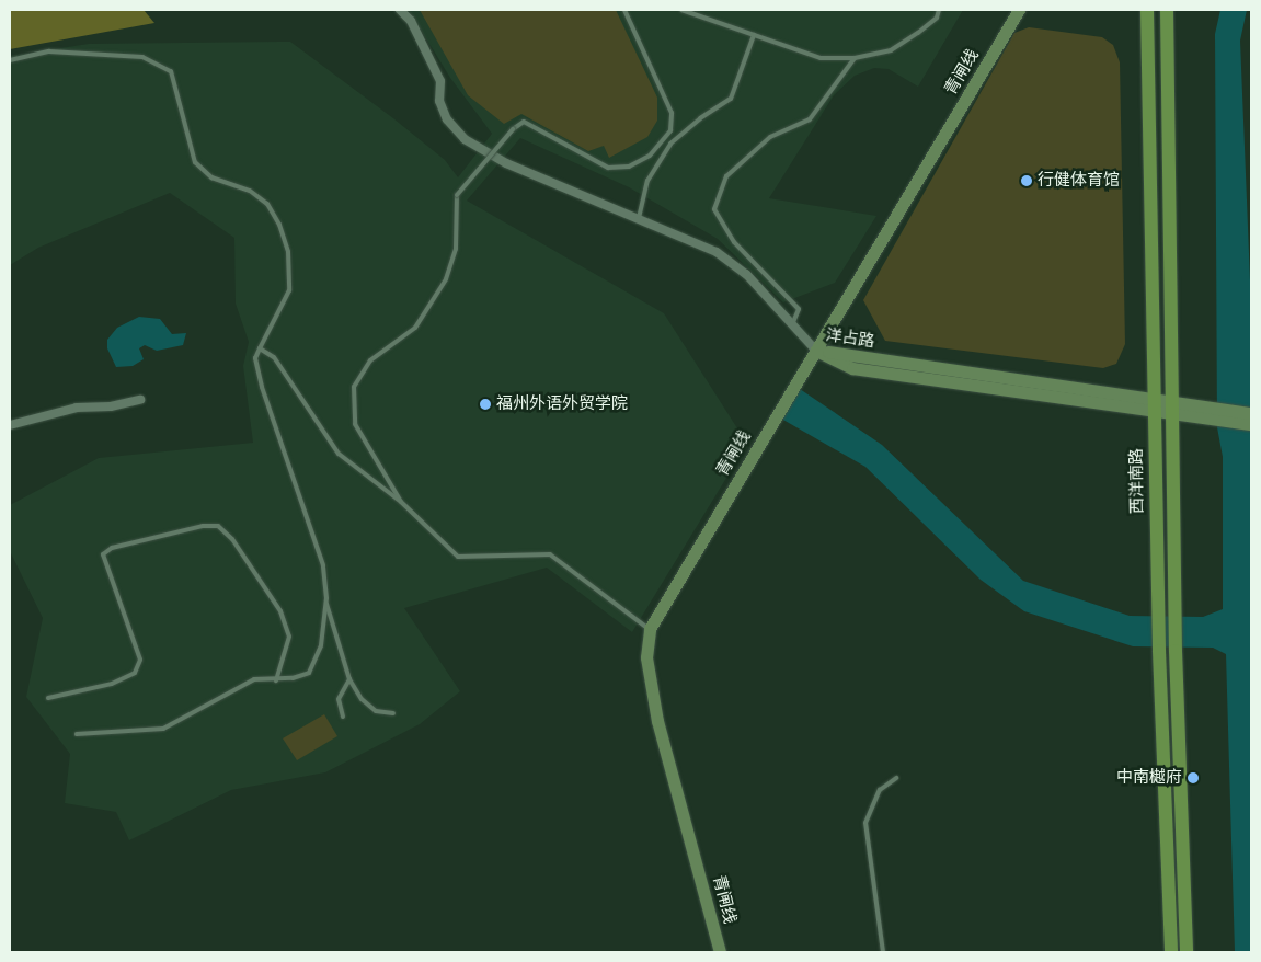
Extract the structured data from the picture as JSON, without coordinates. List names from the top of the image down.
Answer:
{
  "streets": {
    "main road": ["青闸线", "洋占路", "西洋南路"]
  },
  "crossings": [
    ["青闸线", "洋占路"],
    ["洋占路", "西洋南路"]
  ],
  "places": ["行健体育馆", "福州外语外贸学院", "中南樾府"]
}
